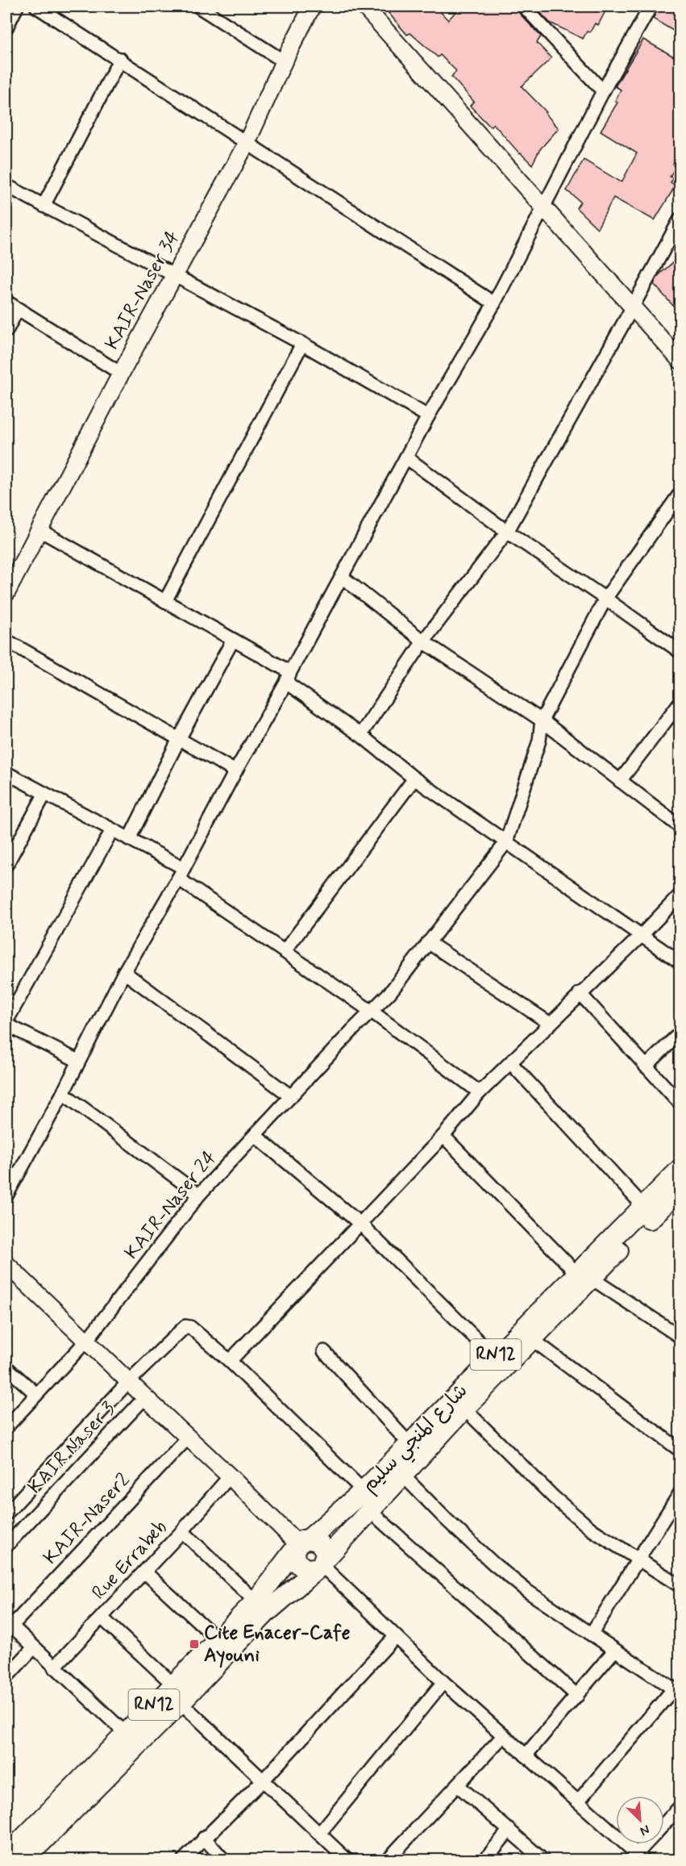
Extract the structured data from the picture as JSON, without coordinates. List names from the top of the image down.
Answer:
{
  "streets": {
    "main road": ["RN12", "شارع المنجي سليم"],
    "street": [
      "KAIR-Naser 34",
      "KAIR-Naser 24",
      "KAIR Naser 3",
      "KAIR-Naser2",
      "Rue Errabeb"
    ]
  },
  "places": {
    "transit": ["Cite Enacer-Cafe Ayouni"]
  },
  "north": "bottom right"
}
